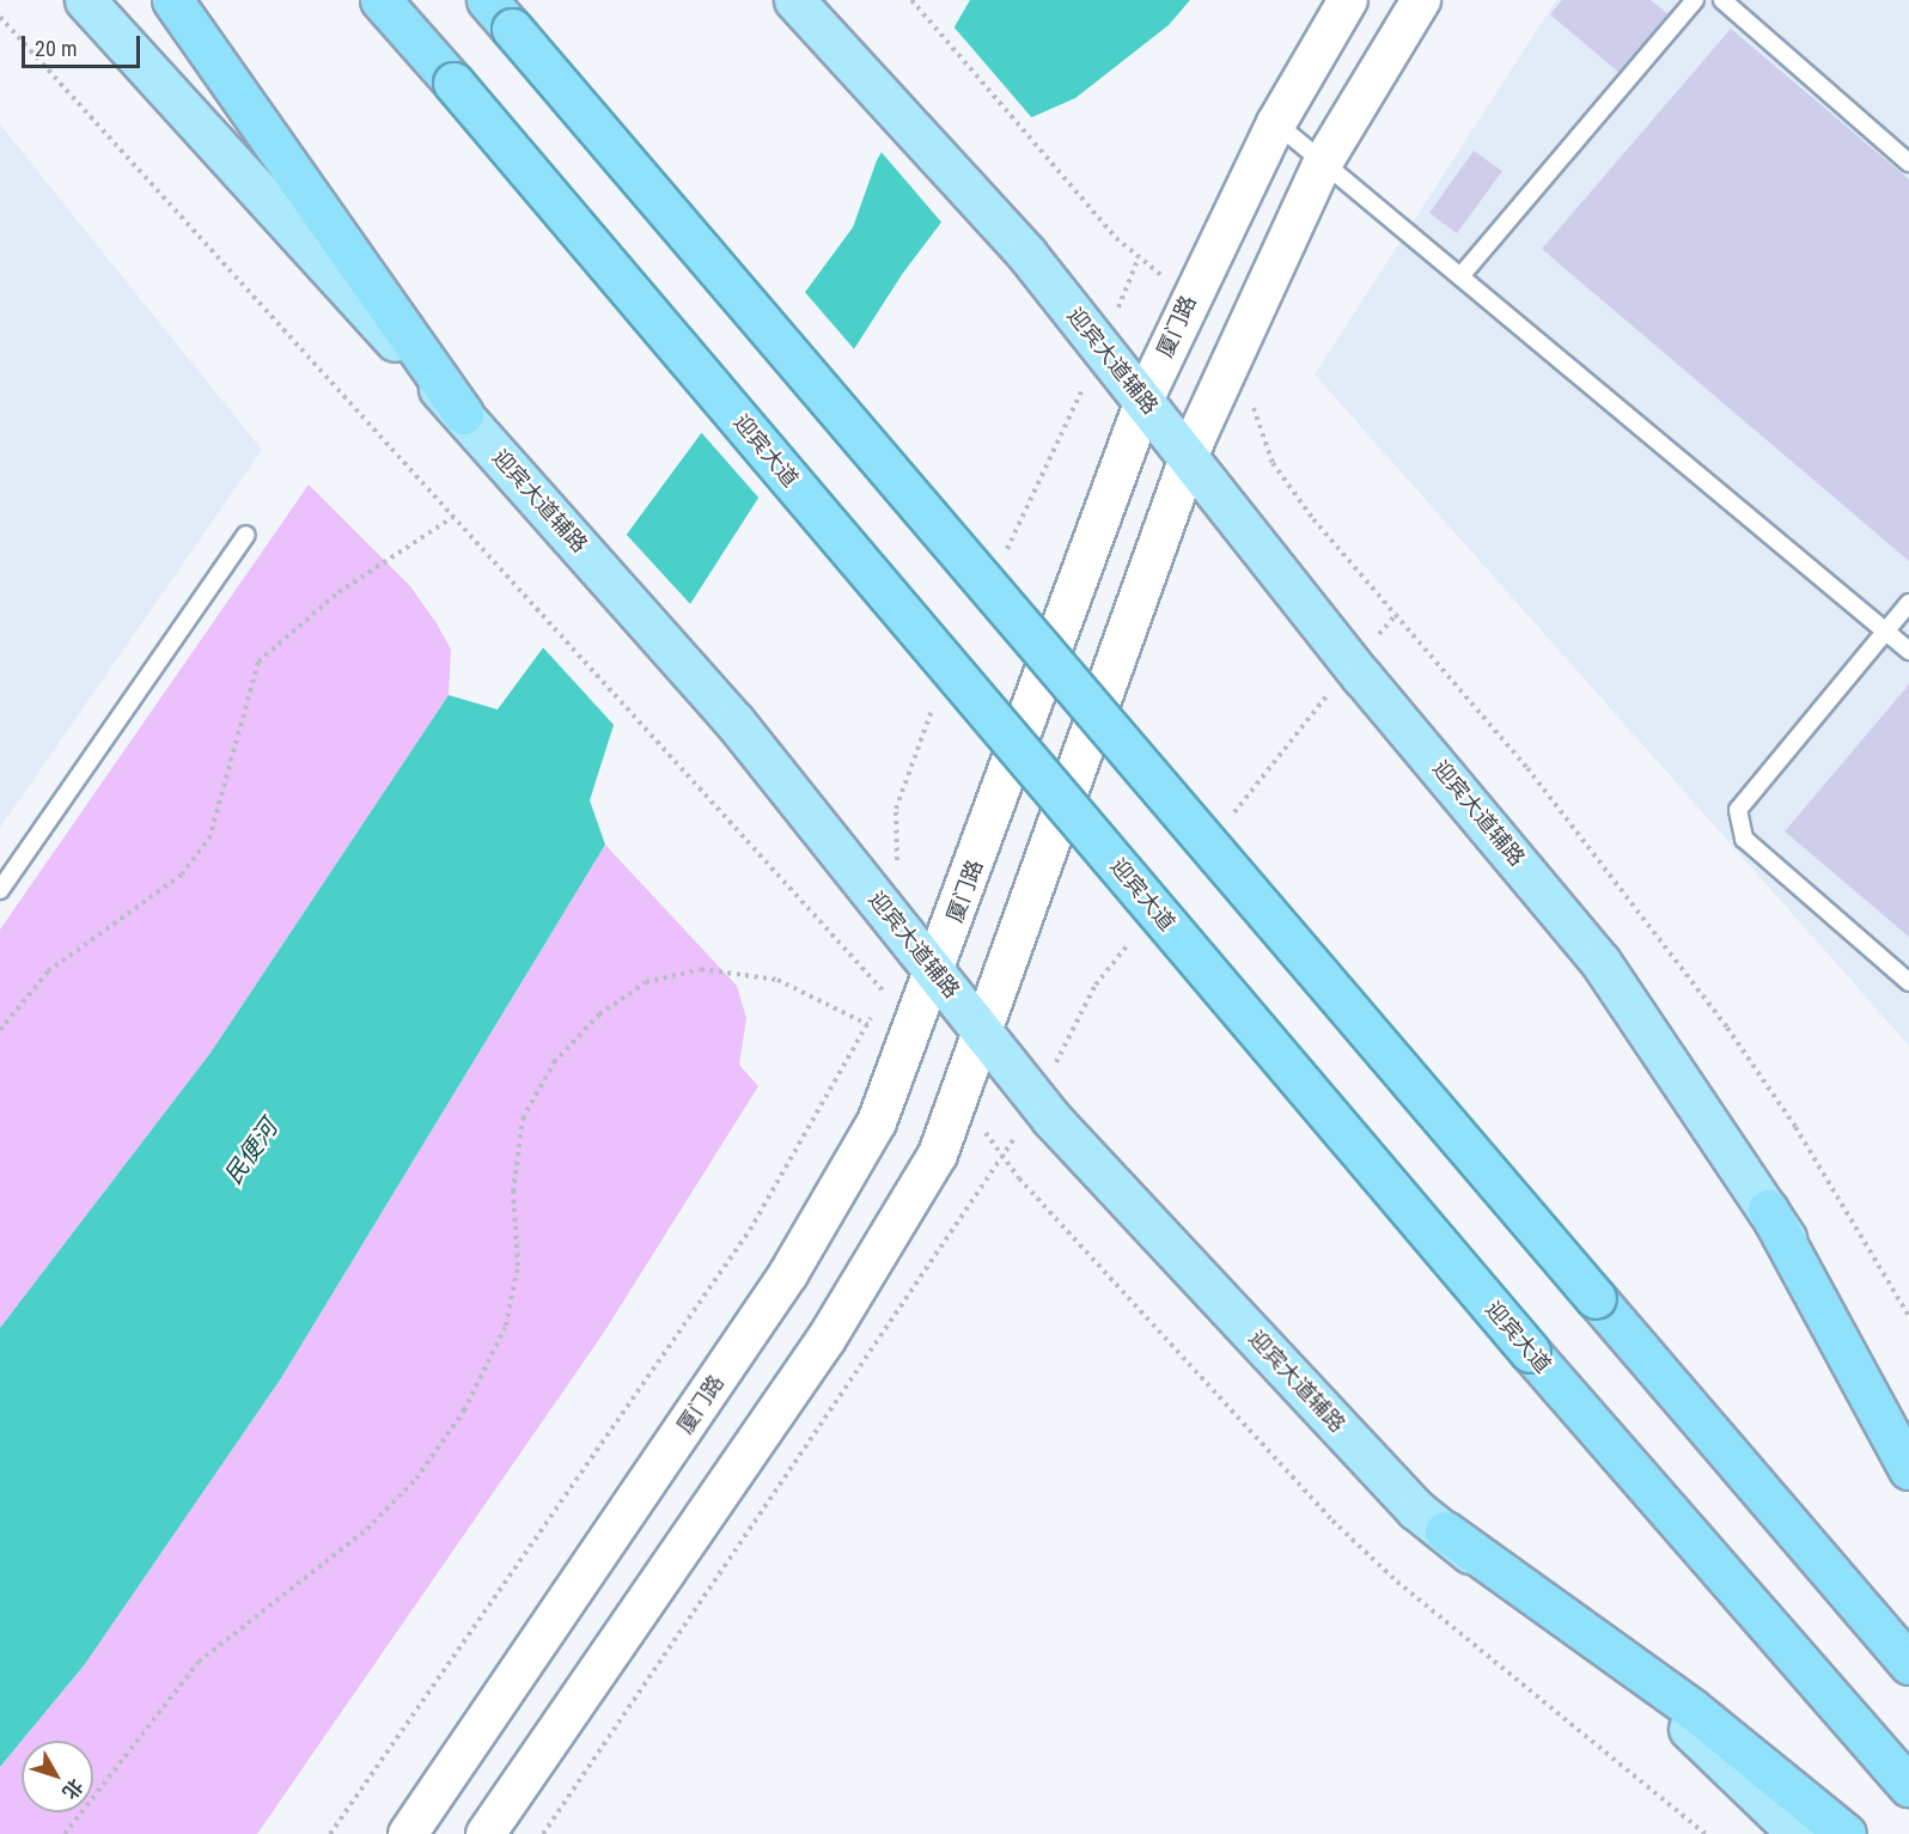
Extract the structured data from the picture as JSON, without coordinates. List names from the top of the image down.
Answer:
{
  "streets": {
    "highway": ["迎宾大道"],
    "main road": ["迎宾大道辅路"],
    "street": ["厦门路"]
  },
  "crossings": [
    ["厦门路", "迎宾大道辅路"]
  ],
  "water": ["民便河"],
  "scale_bar": "20 m",
  "north": "bottom right"
}
